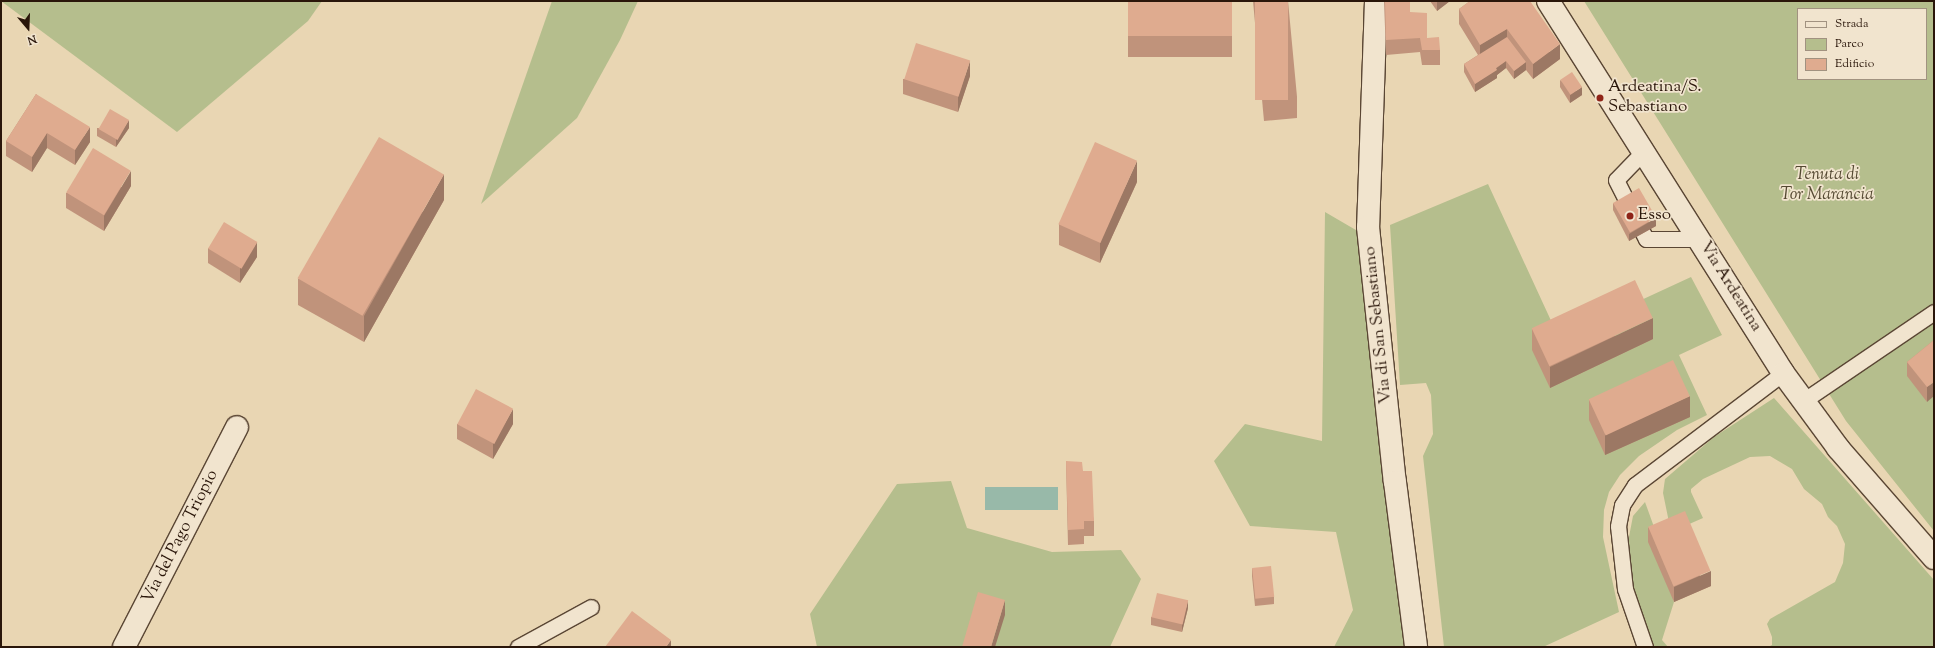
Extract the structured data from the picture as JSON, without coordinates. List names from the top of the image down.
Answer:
{
  "streets": {
    "main road": ["Via Ardeatina", "Via di San Sebastiano", "Via del Pago Triopio"]
  },
  "parks": ["Tenuta di Tor Marancia"],
  "places": ["Ardeatina/S. Sebastiano", "Esso"],
  "legend": ["Strada", "Parco", "Edificio"],
  "north": "bottom"
}
